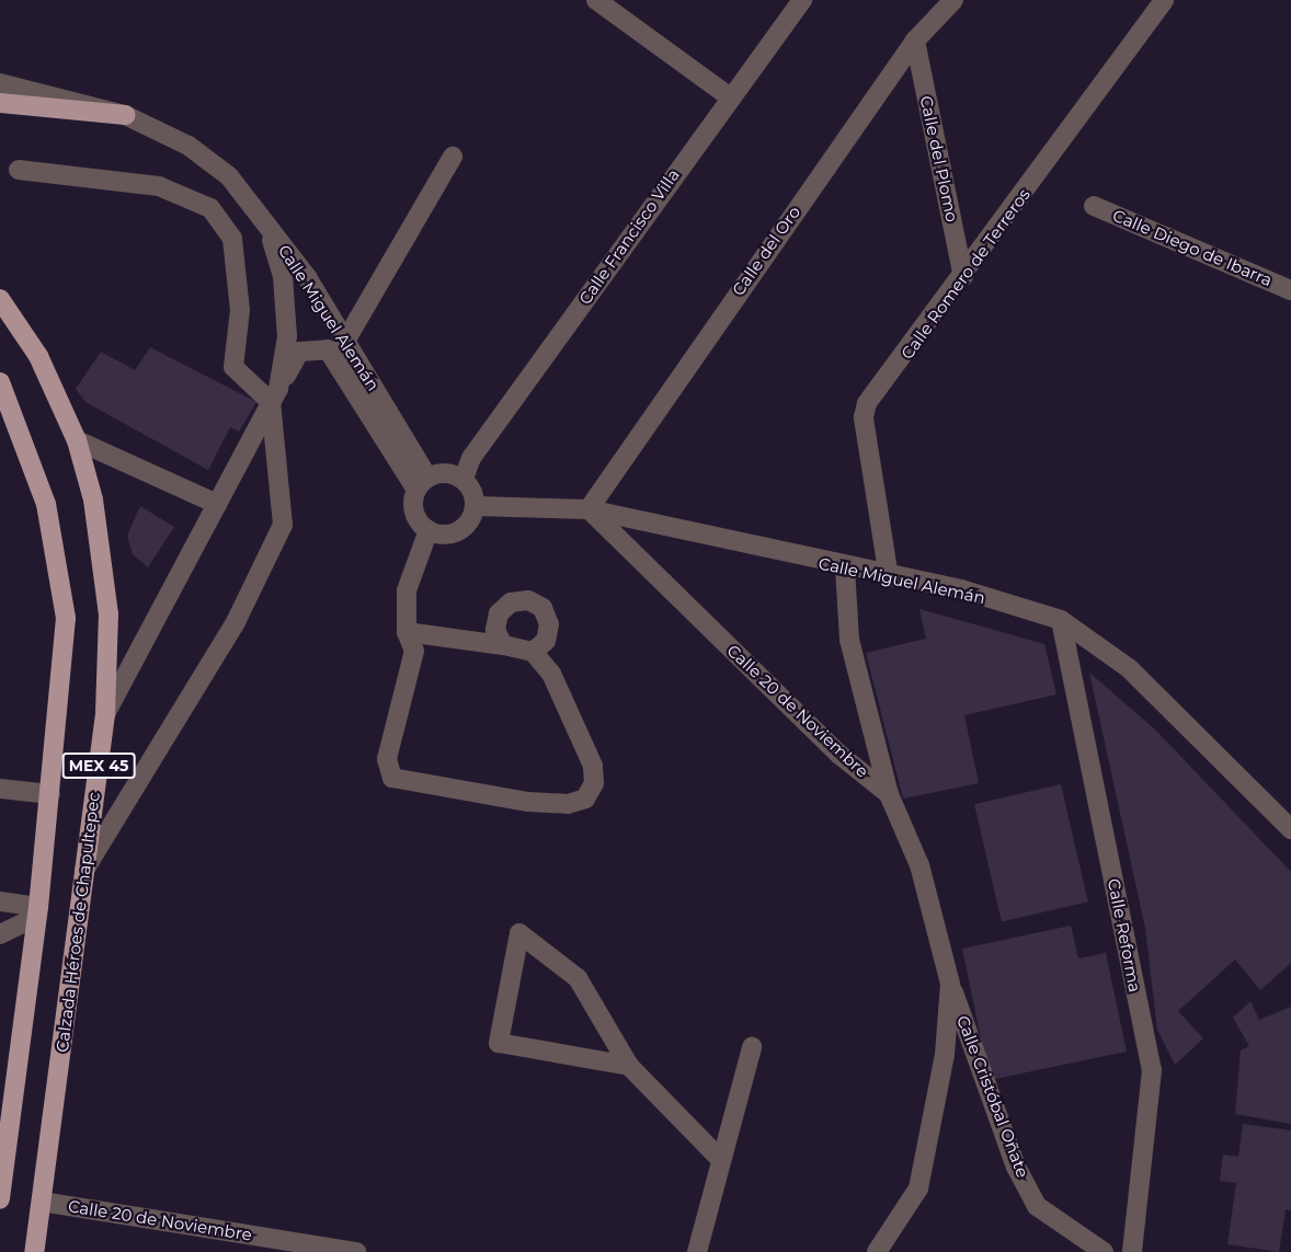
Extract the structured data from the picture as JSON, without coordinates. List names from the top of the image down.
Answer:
{
  "streets": {
    "main road": ["MEX 45", "Calzada Héroes de Chapultepec"],
    "street": [
      "Calle del Plomo",
      "Calle Francisco Villa",
      "Calle Diego de Ibarra",
      "Calle del Oro",
      "Calle Romero de Terreros",
      "Calle Miguel Alemán",
      "Calle 20 de Noviembre",
      "Calle Reforma",
      "Calle Cristóbal Oñate"
    ]
  },
  "crossings": [
    ["Calle del Plomo", "Calle del Oro"],
    ["Calle del Plomo", "Calle Romero de Terreros"],
    ["Calle Francisco Villa", "Calle Miguel Alemán"],
    ["Calle del Oro", "Calle Miguel Alemán"],
    ["Calle del Oro", "Calle 20 de Noviembre"],
    ["Calle Romero de Terreros", "Calle Miguel Alemán"],
    ["Calle Miguel Alemán", "Calle 20 de Noviembre"],
    ["Calle Miguel Alemán", "Calle Reforma"],
    ["Calle 20 de Noviembre", "Calzada Héroes de Chapultepec"],
    ["Calle 20 de Noviembre", "Calle Cristóbal Oñate"]
  ]
}
